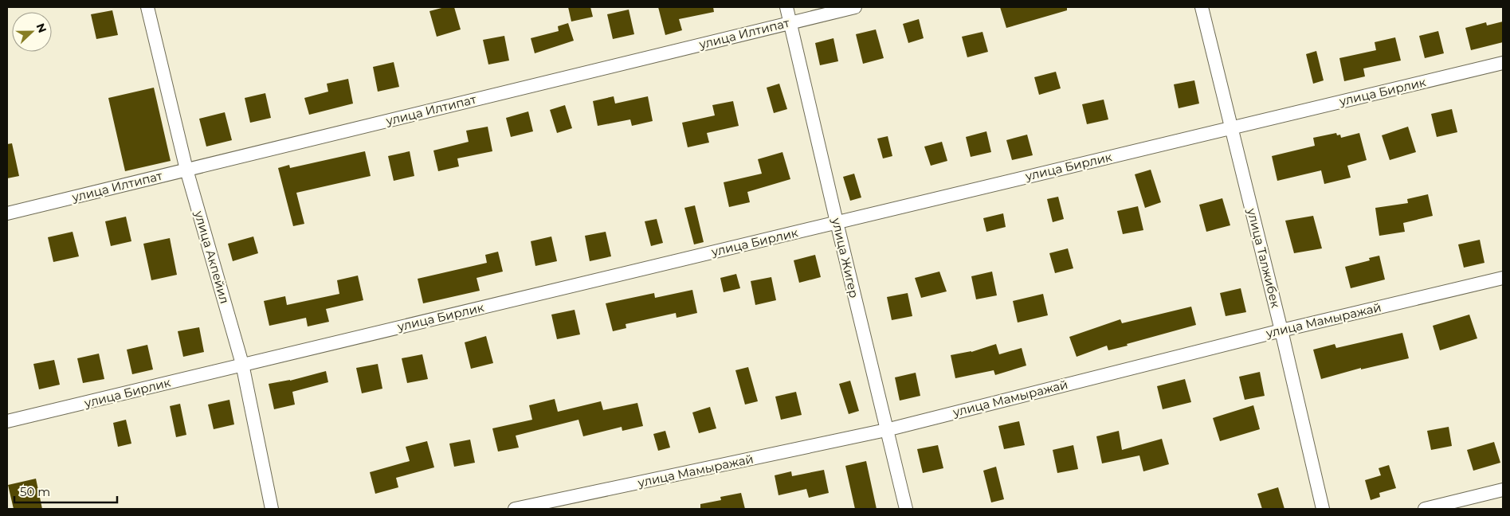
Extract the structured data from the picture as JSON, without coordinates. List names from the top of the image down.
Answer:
{
  "streets": {
    "street": [
      "улица Илтипат",
      "улица Бирлик",
      "улица Акпейил",
      "улица Жигер",
      "улица Талжибек",
      "улица Мамыражай"
    ]
  },
  "crossings": [
    ["улица Илтипат", "улица Акпейил"],
    ["улица Илтипат", "улица Жигер"],
    ["улица Бирлик", "улица Акпейил"],
    ["улица Бирлик", "улица Жигер"],
    ["улица Бирлик", "улица Талжибек"],
    ["улица Жигер", "улица Мамыражай"],
    ["улица Талжибек", "улица Мамыражай"]
  ],
  "scale_bar": "50 m",
  "north": "right"
}
